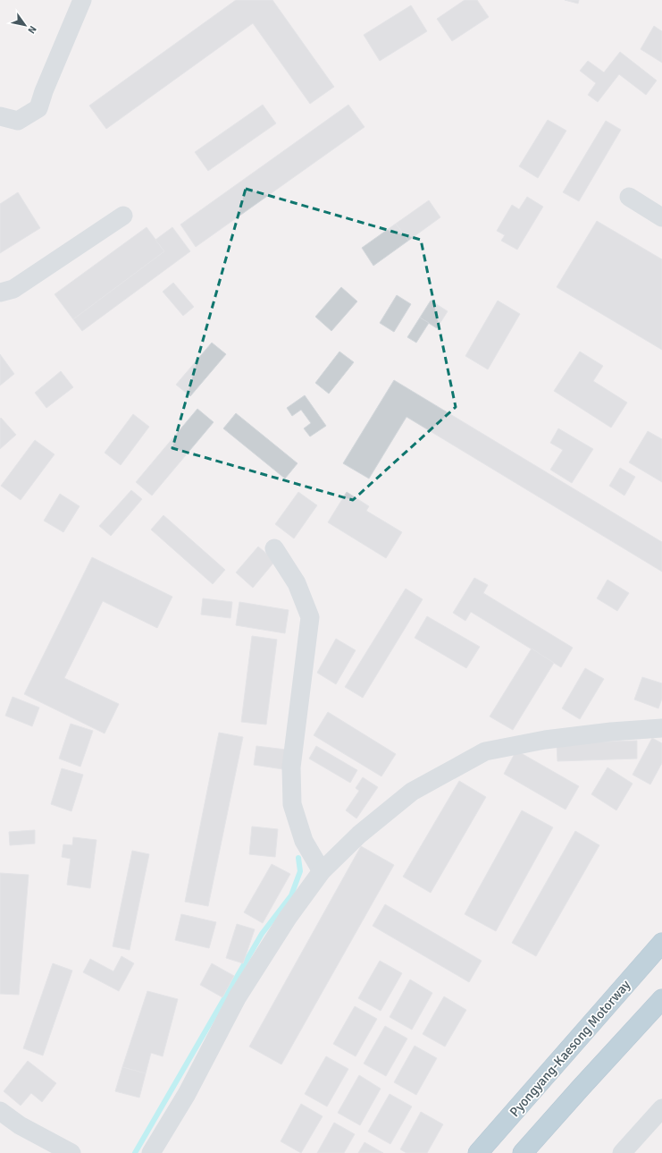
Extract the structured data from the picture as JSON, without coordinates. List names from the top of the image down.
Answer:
{
  "streets": {
    "highway": ["Pyongyang-Kaesong Motorway"]
  },
  "north": "bottom right"
}
